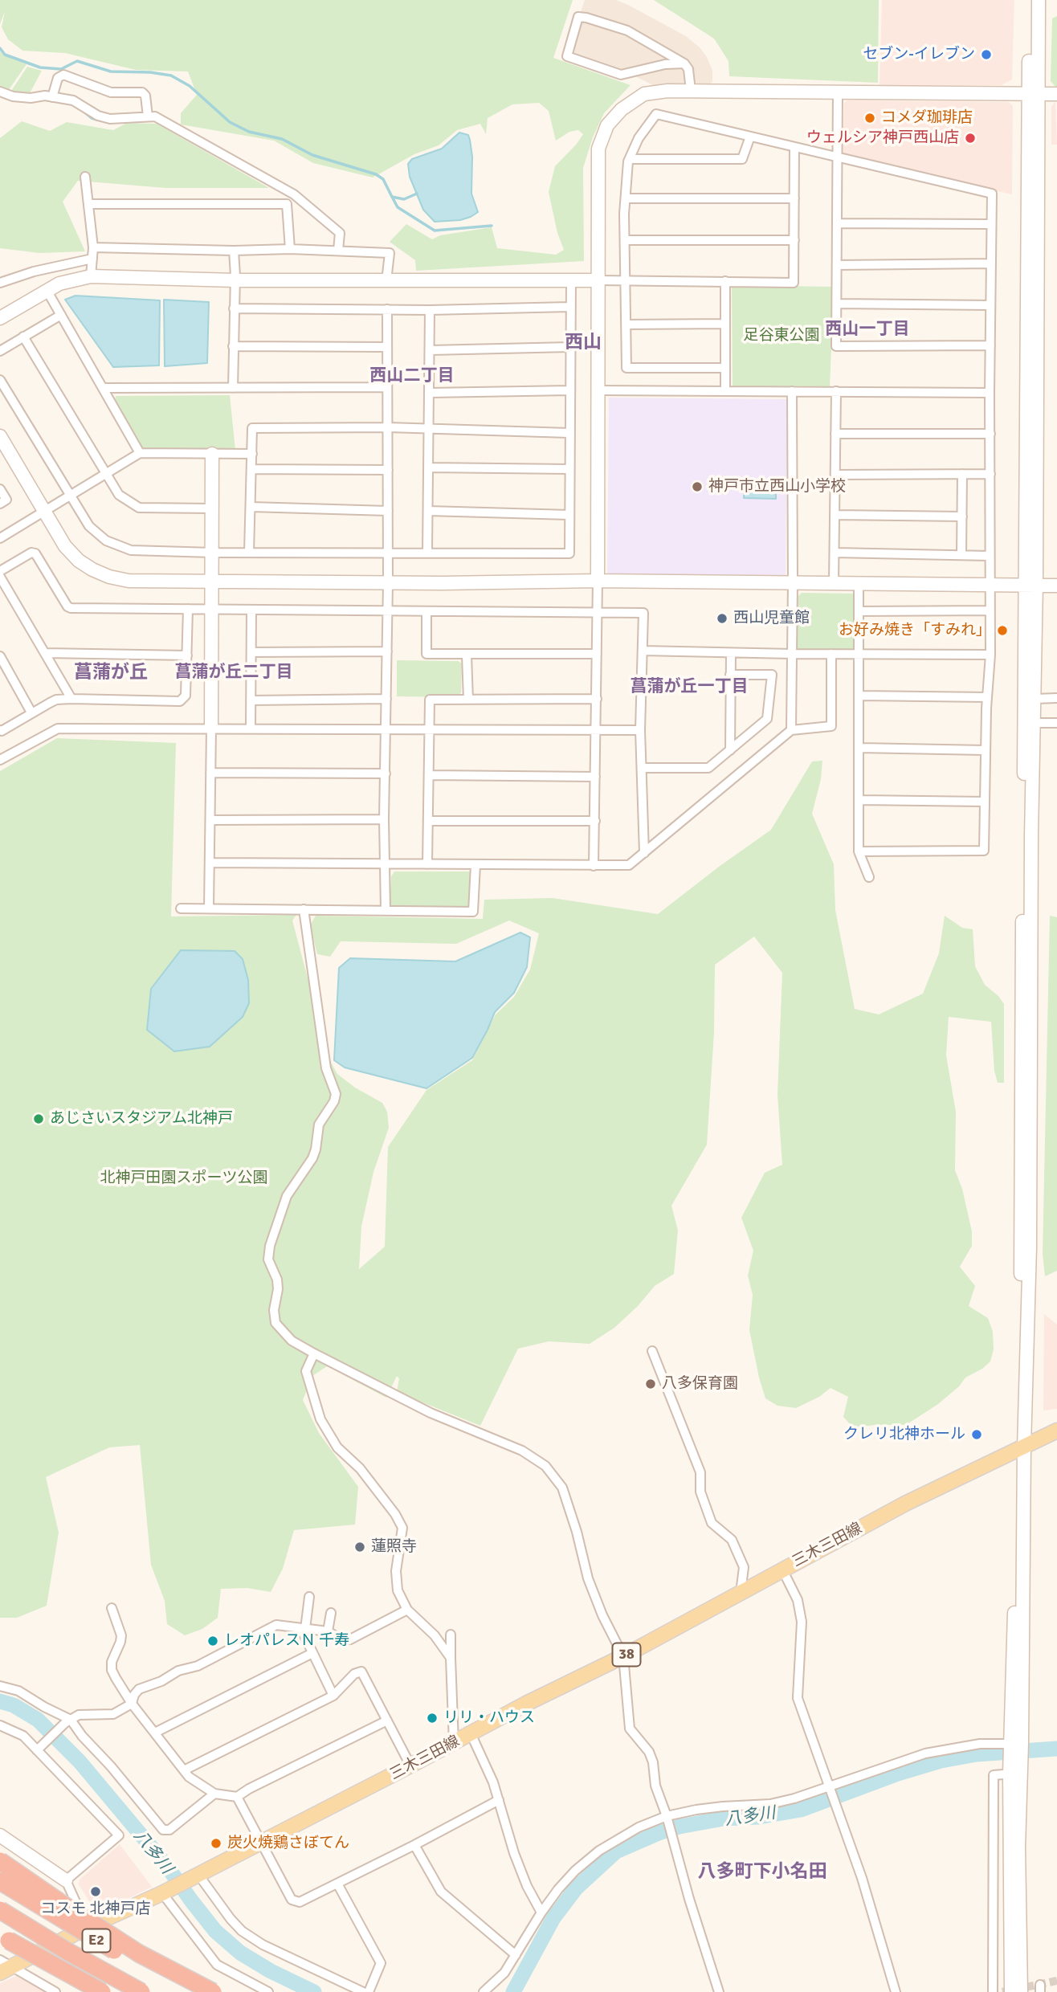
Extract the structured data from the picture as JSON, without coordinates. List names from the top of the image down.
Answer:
{
  "streets": {
    "highway": ["E2"],
    "main road": ["三木三田線", "38"]
  },
  "districts": [
    "西山一丁目",
    "西山",
    "西山二丁目",
    "菖蒲が丘二丁目",
    "菖蒲が丘",
    "菖蒲が丘一丁目",
    "八多町下小名田"
  ],
  "water": ["八多川"],
  "parks": ["足谷東公園", "北神戸田園スポーツ公園"],
  "places": [
    "セブン-イレブン",
    "コメダ珈琲店",
    "ウェルシア神戸西山店",
    "神戸市立西山小学校",
    "西山児童館",
    "お好み焼き「すみれ」",
    "あじさいスタジアム北神戸",
    "八多保育園",
    "クレリ北神ホール",
    "蓮照寺",
    "レオパレスＮ 千寿",
    "リリ・ハウス",
    "炭火焼鶏さぼてん",
    "コスモ 北神戸店"
  ]
}
